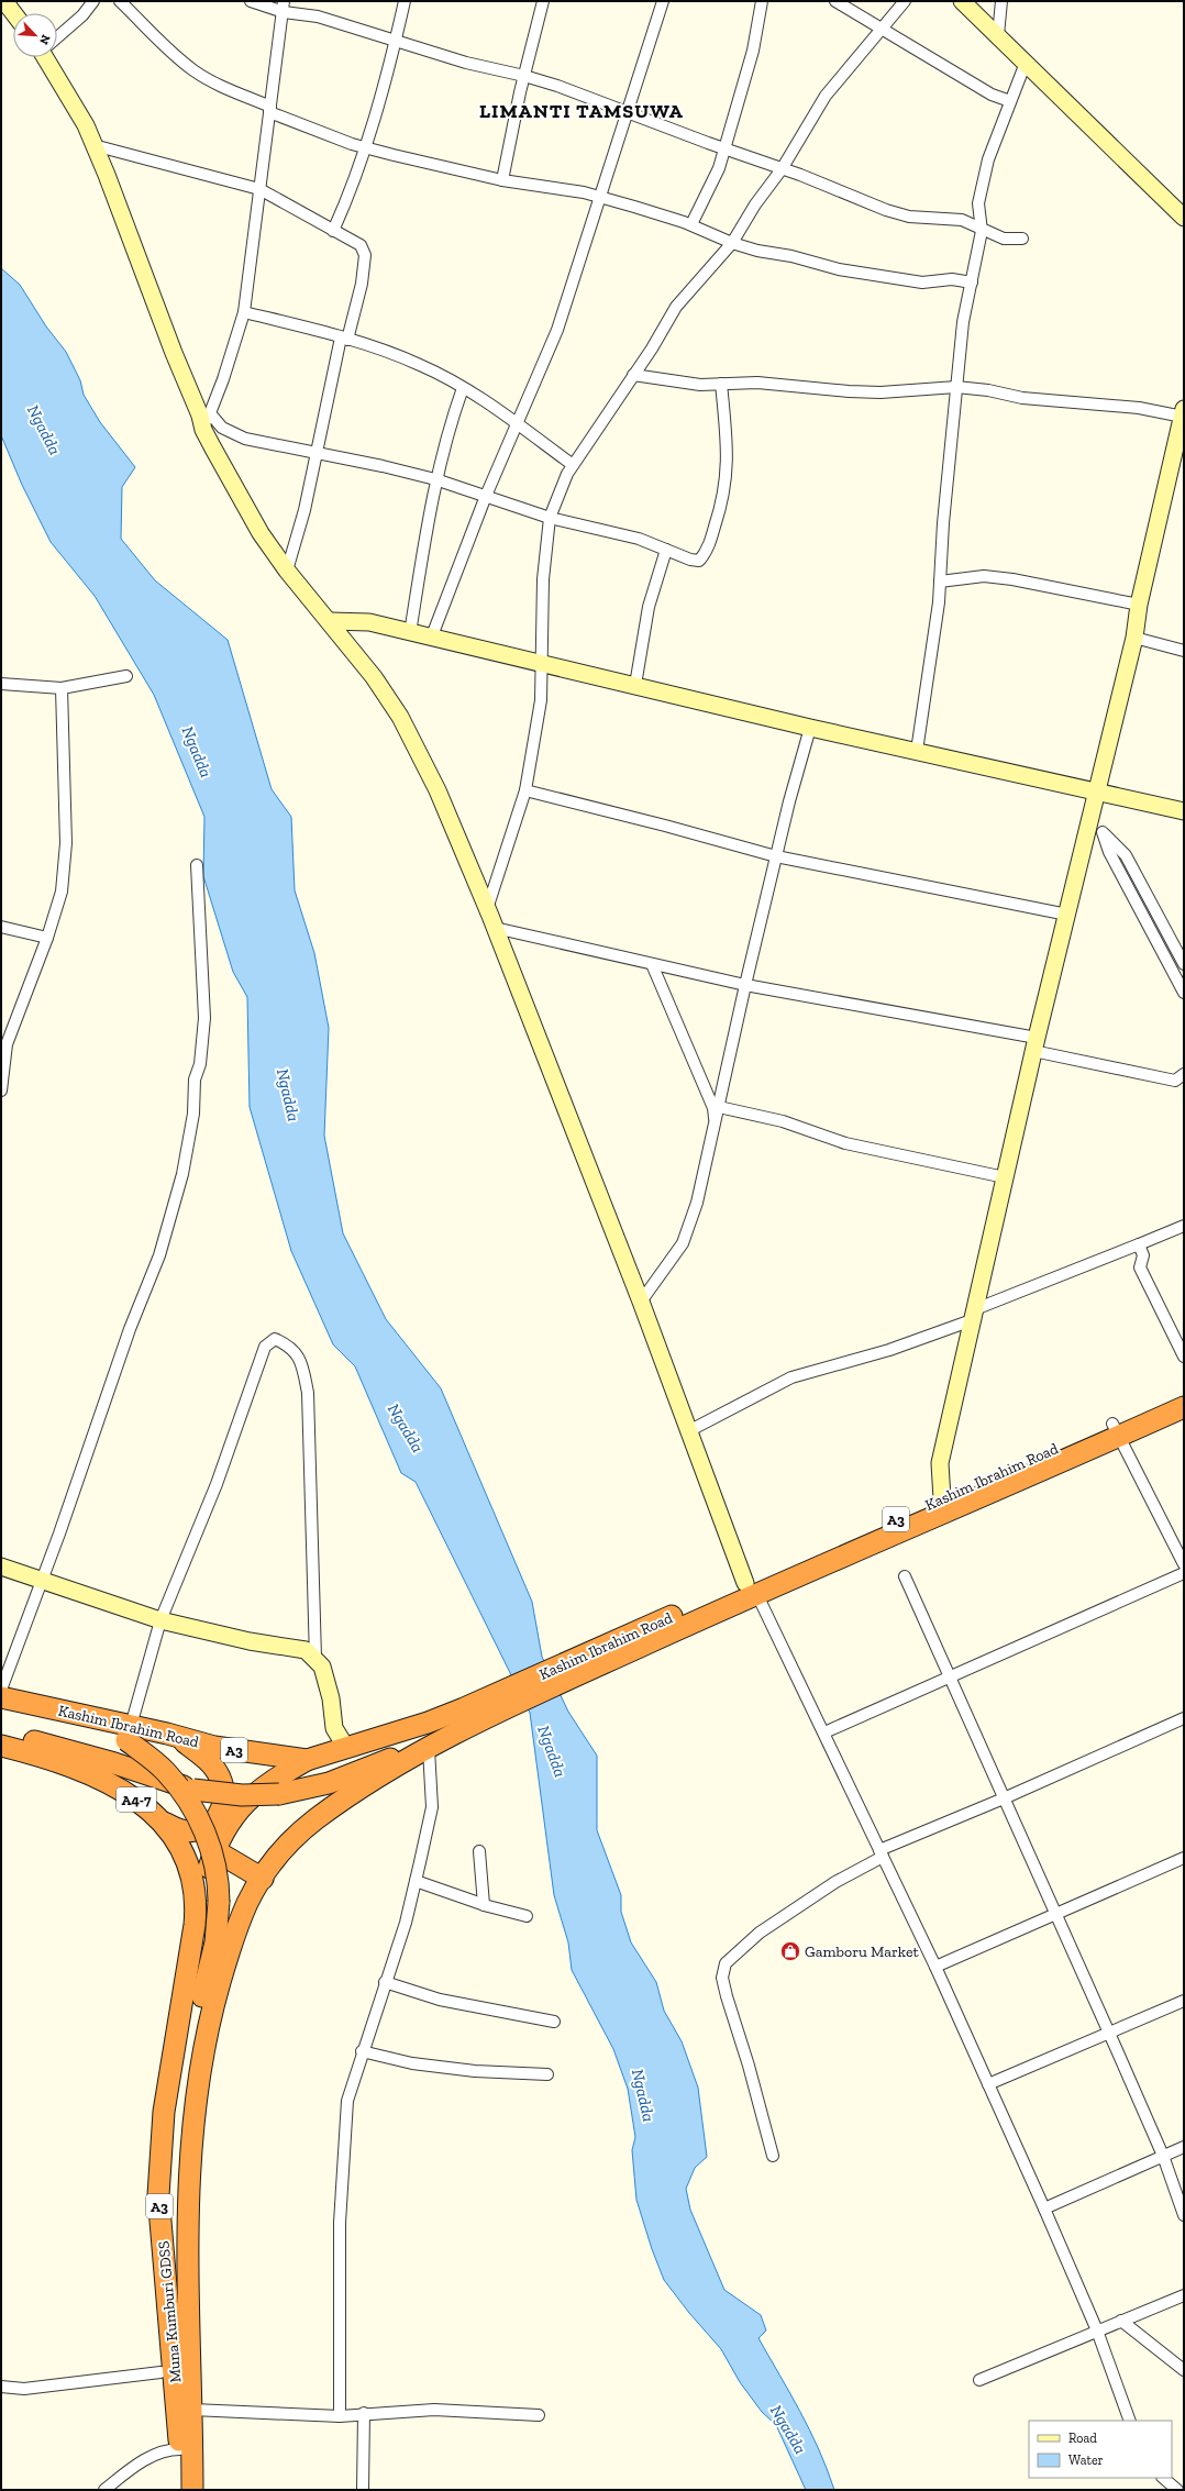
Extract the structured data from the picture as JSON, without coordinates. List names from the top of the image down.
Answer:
{
  "streets": {
    "highway": [
      "Kashim Ibrahim Road",
      "A3",
      "A4-7",
      "Muna Kumburi GDSS"
    ]
  },
  "crossings": [
    ["Kashim Ibrahim Road", "A3"],
    ["Kashim Ibrahim Road", "A4-7"],
    ["A4-7", "Muna Kumburi GDSS"]
  ],
  "districts": ["LIMANTI TAMSUWA"],
  "water": ["Ngadda"],
  "places": {
    "shop": ["Gamboru Market"]
  },
  "legend": ["Road", "Water"],
  "north": "bottom right"
}
